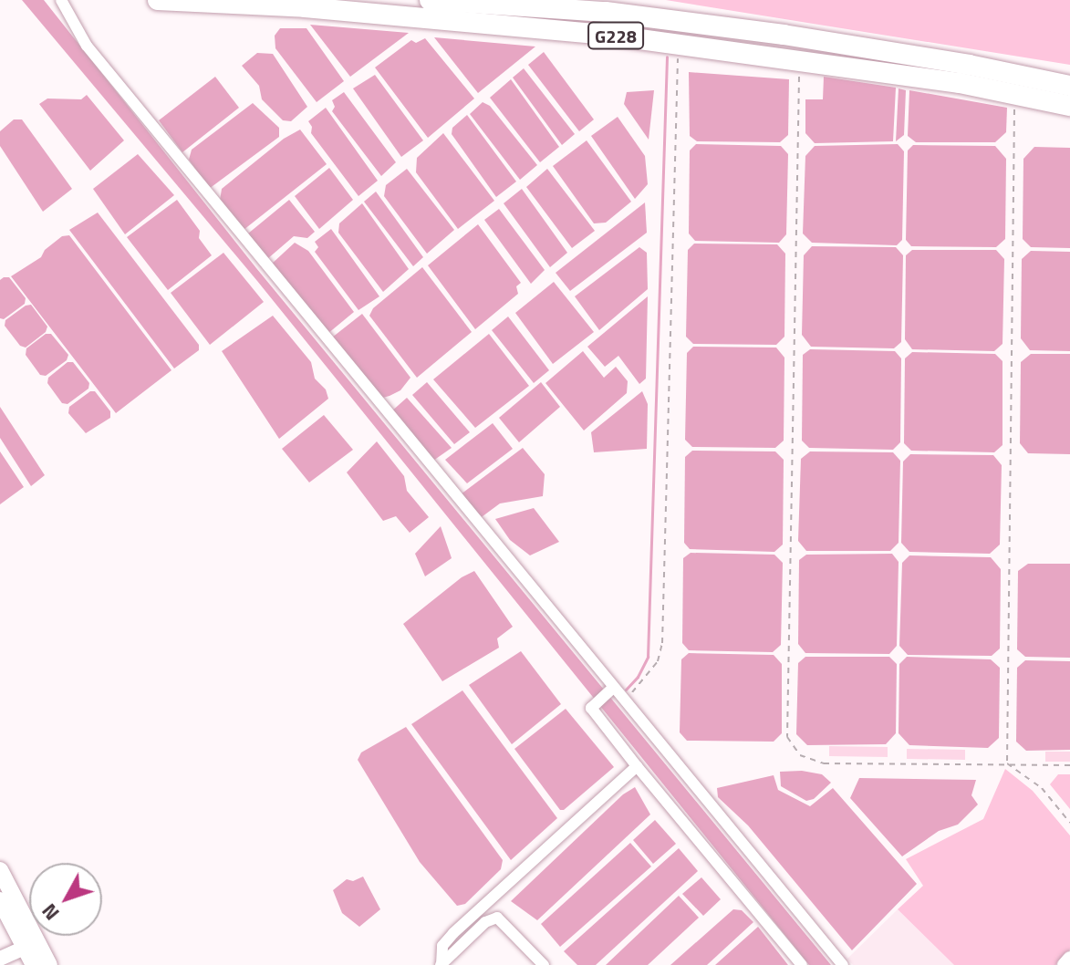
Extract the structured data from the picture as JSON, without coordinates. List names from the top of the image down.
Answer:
{
  "streets": {
    "highway": ["G228"]
  },
  "north": "bottom left"
}
